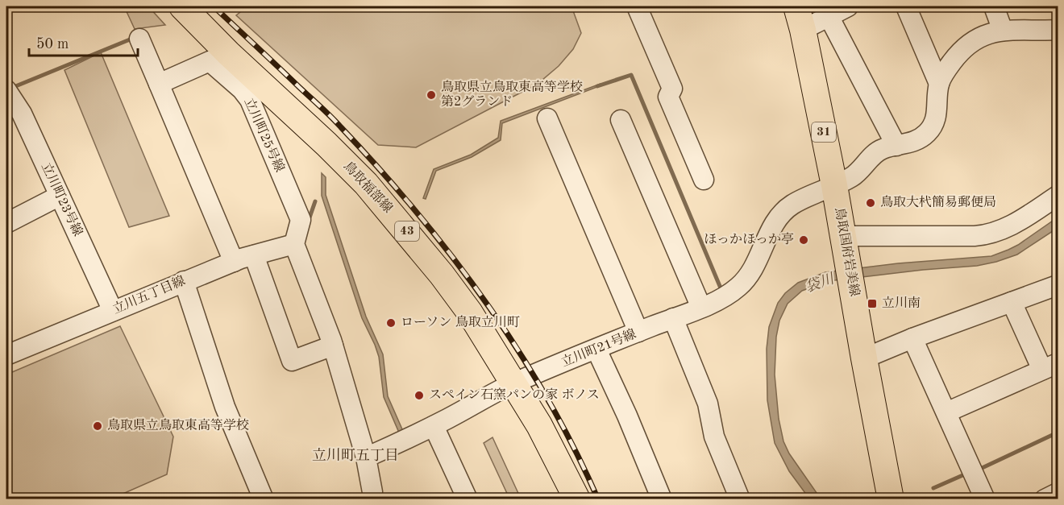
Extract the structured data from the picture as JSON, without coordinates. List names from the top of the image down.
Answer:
{
  "streets": {
    "main road": [
      "31",
      "鳥取福部線",
      "43",
      "鳥取国府岩美線"
    ],
    "street": [
      "立川町25号線",
      "立川町23号線",
      "立川五丁目線",
      "立川町21号線"
    ]
  },
  "crossings": [
    ["立川町25号線", "鳥取福部線"],
    ["立川町25号線", "立川五丁目線"],
    ["鳥取福部線", "立川町21号線"],
    ["立川町23号線", "立川五丁目線"],
    ["鳥取国府岩美線", "立川町21号線"]
  ],
  "districts": ["立川町五丁目"],
  "water": ["袋川"],
  "places": {
    "other": [
      "鳥取県立鳥取東高等学校 第2グランド",
      "鳥取大杙簡易郵便局",
      "ほっかほっか亭",
      "ローソン 鳥取立川町",
      "スペイン石窯パンの家 ボノス",
      "鳥取県立鳥取東高等学校"
    ],
    "transit": ["立川南"]
  },
  "scale_bar": "50 m"
}
